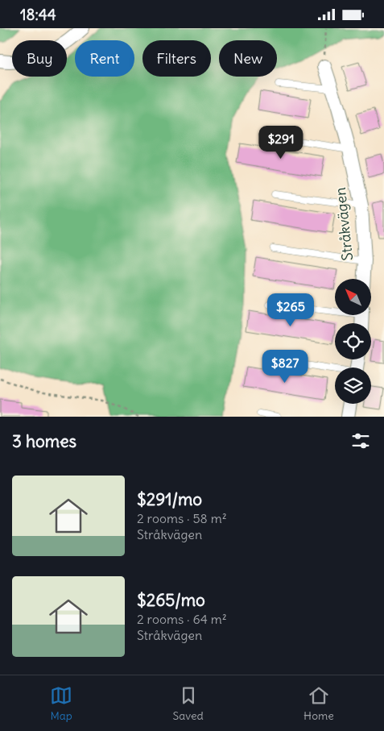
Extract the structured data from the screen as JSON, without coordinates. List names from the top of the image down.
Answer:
{
  "streets": {
    "street": ["Stråkvägen"]
  },
  "north": "top left",
  "page": {
    "status": "18:44",
    "chip": [
      "Buy",
      "Rent",
      "Filters",
      "New"
    ],
    "price": ["$291", "$265", "$827"],
    "heading": "3 homes",
    "list": [
      {
        "name": "$291/mo",
        "note": "2 rooms · 58 m² · Stråkvägen"
      },
      {
        "name": "$265/mo",
        "note": "2 rooms · 64 m² · Stråkvägen"
      }
    ],
    "tabs": ["Map", "Saved", "Home"]
  }
}
